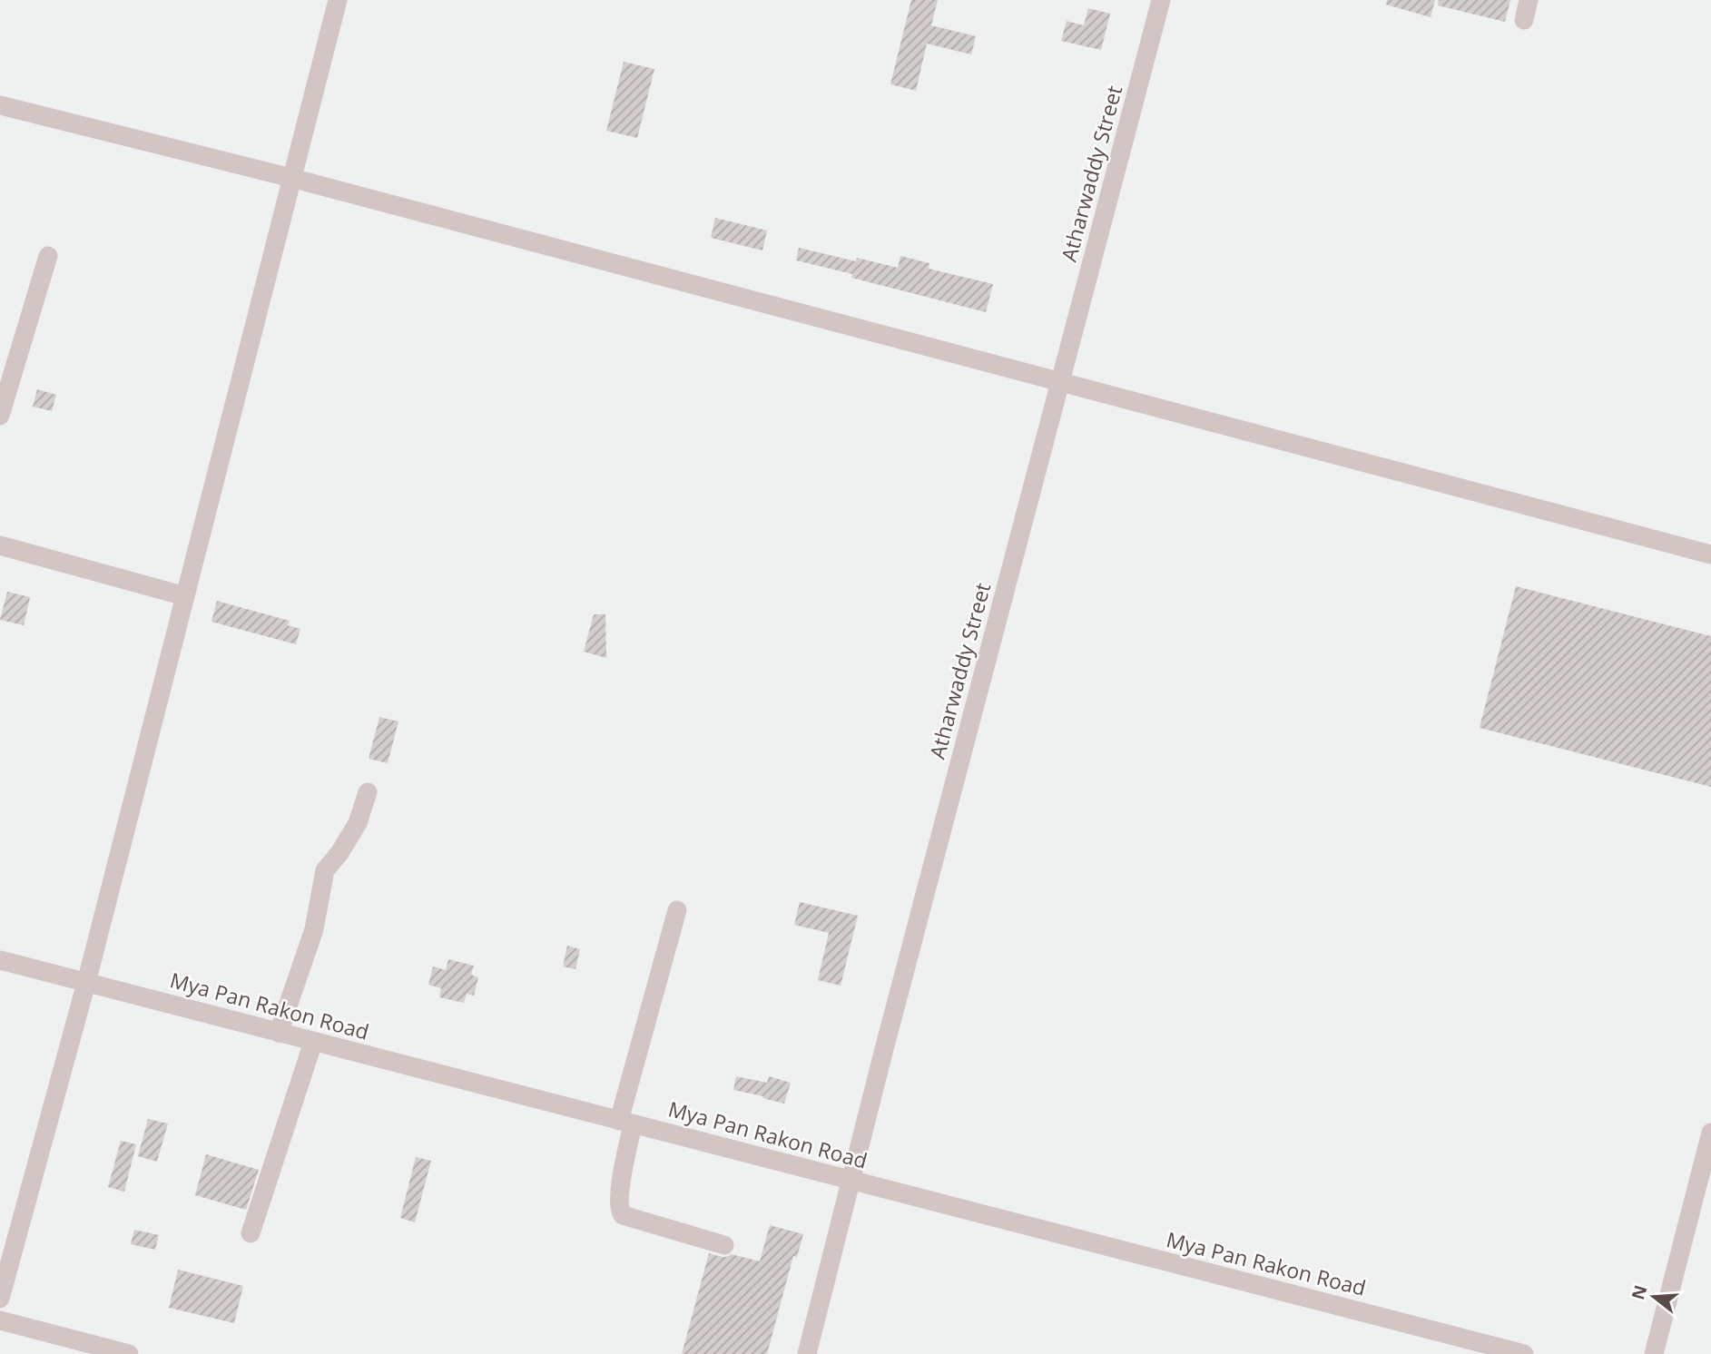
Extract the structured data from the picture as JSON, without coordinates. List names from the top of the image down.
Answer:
{
  "streets": {
    "street": ["Atharwaddy Street", "Mya Pan Rakon Road"]
  },
  "crossings": [
    ["Atharwaddy Street", "Mya Pan Rakon Road"]
  ],
  "north": "left"
}
